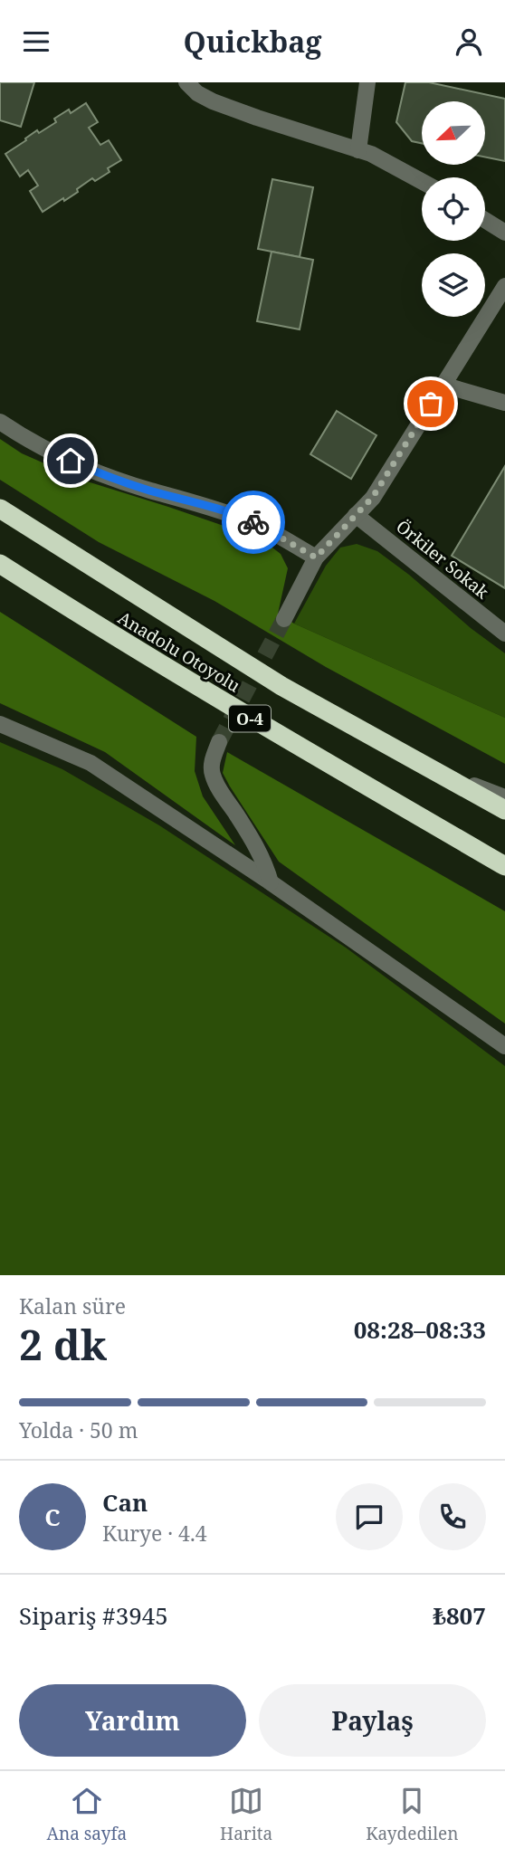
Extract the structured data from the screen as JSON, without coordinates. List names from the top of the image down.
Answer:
{
  "streets": {
    "highway": ["Anadolu Otoyolu", "O-4"],
    "street": ["Örkiler Sokak"]
  },
  "north": "bottom left",
  "page": {
    "header": "Quickbag",
    "heading": ["2 dk", "Kalan süre", "08:28–08:33"],
    "panel": [
      "Can",
      "Kurye · 4.4",
      "Sipariş #3945",
      "₺807"
    ],
    "bar": "Yolda · 50 m",
    "round": "C",
    "buttons": ["Yardım", "Paylaş"],
    "tabs": ["Ana sayfa", "Harita", "Kaydedilen"]
  }
}
